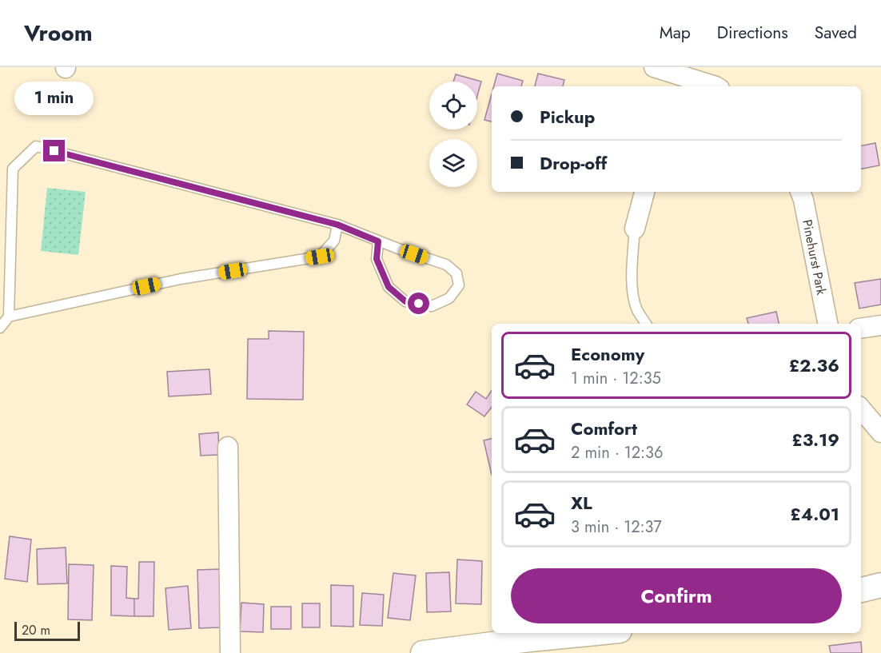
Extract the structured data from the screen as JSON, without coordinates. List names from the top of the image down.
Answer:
{
  "streets": {
    "street": ["Pinehurst Park"]
  },
  "scale_bar": "20 m",
  "page": {
    "header": "Vroom",
    "nav": ["Map", "Directions", "Saved"],
    "bubble": "1 min",
    "banner": ["Pickup", "Drop-off"],
    "list": [
      {
        "name": "Economy",
        "note": "1 min · 12:35",
        "value": "£2.36"
      },
      {
        "name": "Comfort",
        "note": "2 min · 12:36",
        "value": "£3.19"
      },
      {
        "name": "XL",
        "note": "3 min · 12:37",
        "value": "£4.01"
      }
    ],
    "buttons": "Confirm",
    "scale": "20 m"
  }
}
